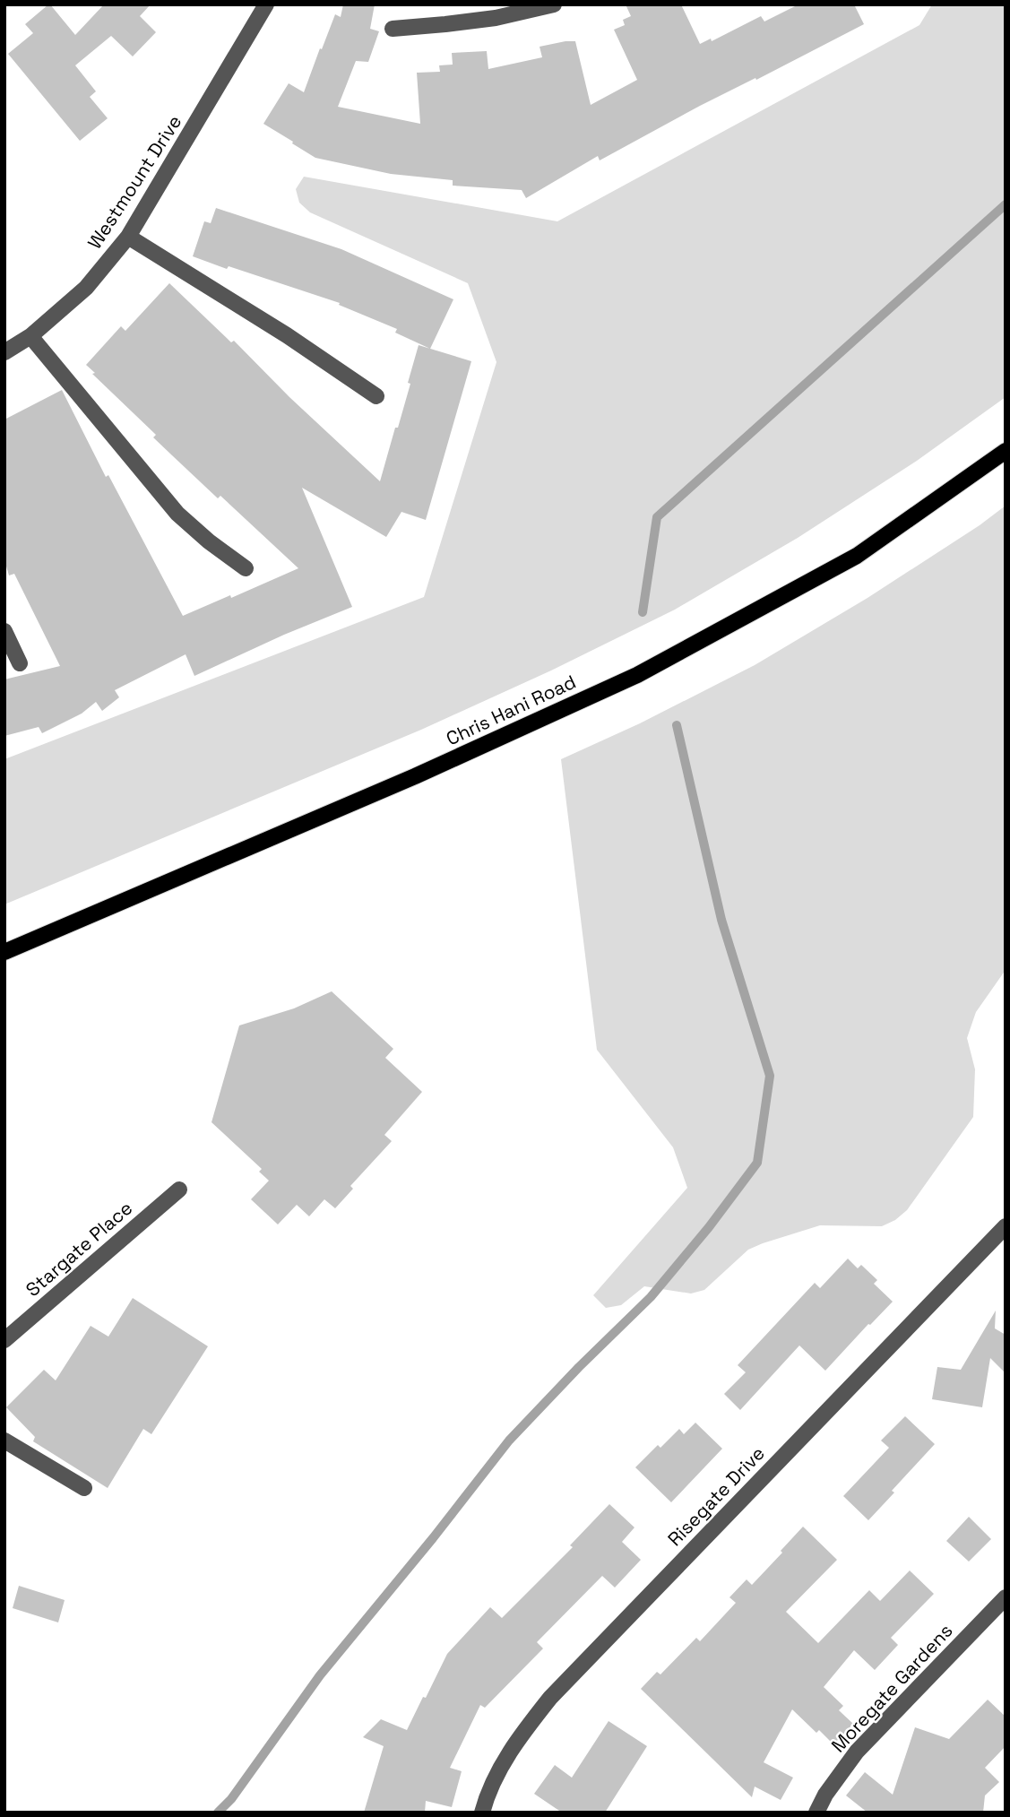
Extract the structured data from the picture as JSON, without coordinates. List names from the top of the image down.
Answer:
{
  "streets": {
    "main road": ["Chris Hani Road"],
    "street": [
      "Westmount Drive",
      "Stargate Place",
      "Risegate Drive",
      "Moregate Gardens"
    ]
  }
}
